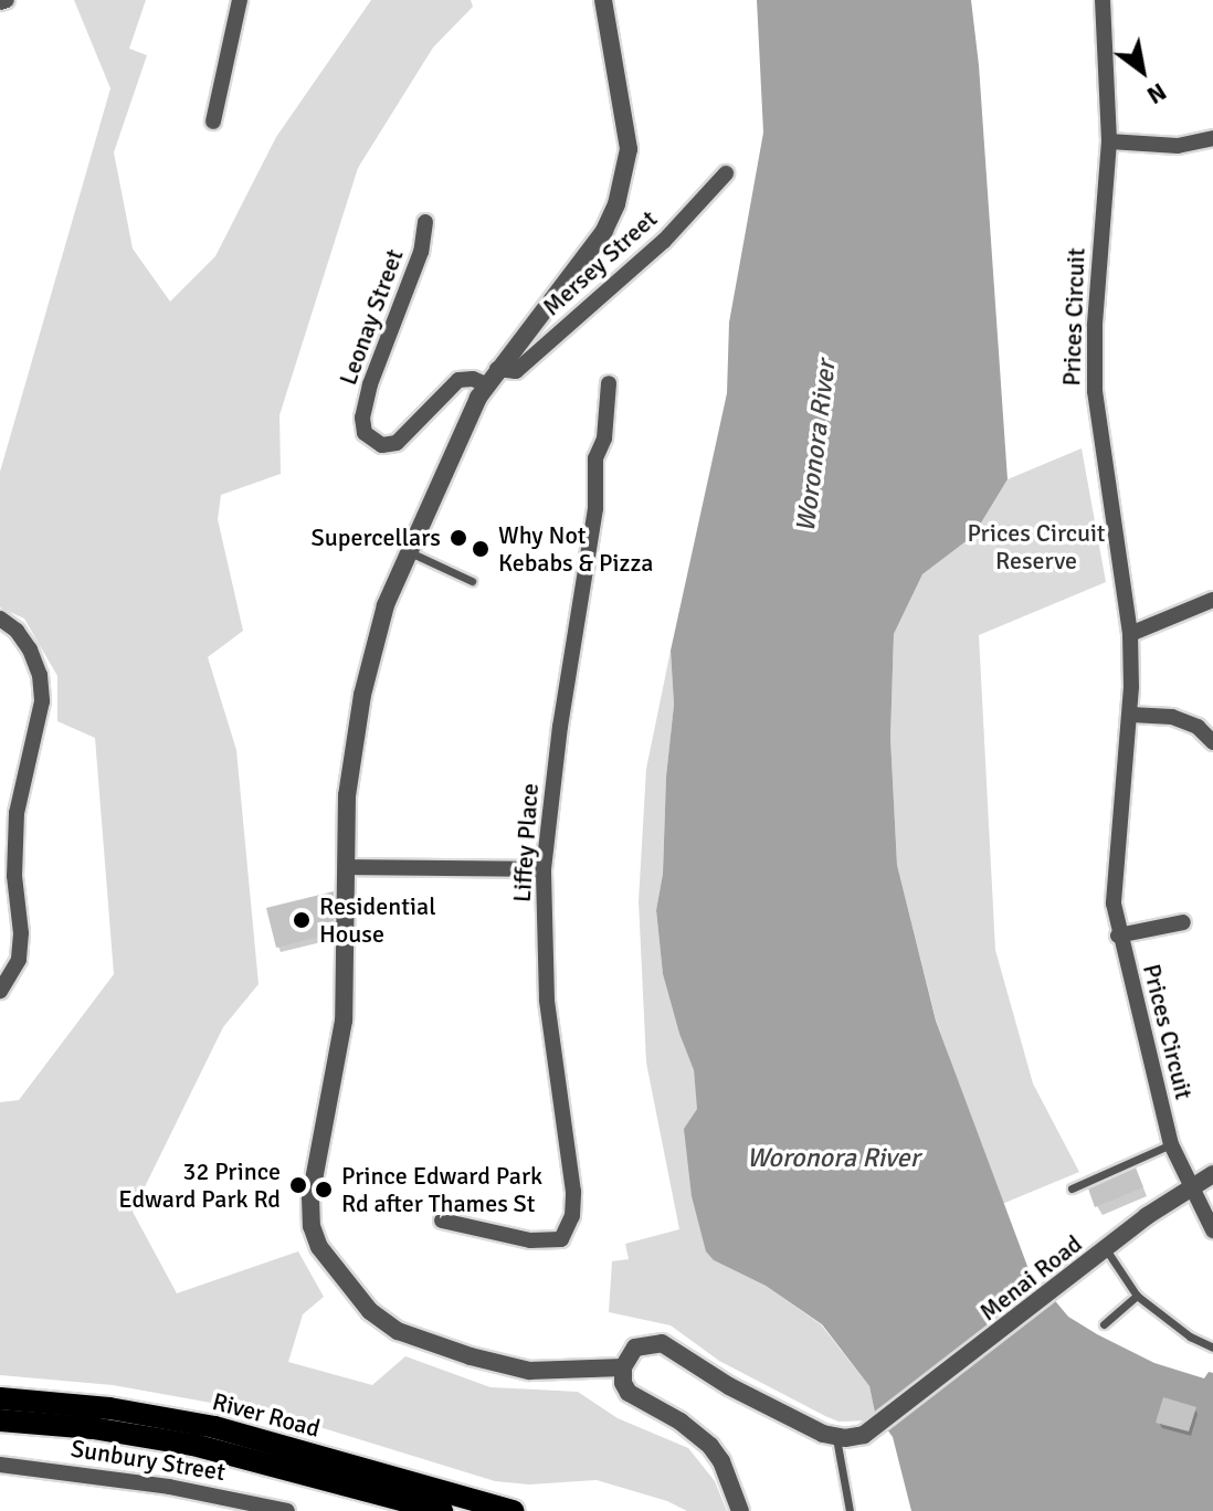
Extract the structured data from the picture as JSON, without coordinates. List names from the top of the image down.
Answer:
{
  "streets": {
    "main road": ["River Road"],
    "street": [
      "Mersey Street",
      "Leonay Street",
      "Prices Circuit",
      "Liffey Place",
      "Menai Road",
      "Sunbury Street"
    ]
  },
  "crossings": [
    ["Mersey Street", "Leonay Street"],
    ["Prices Circuit", "Menai Road"]
  ],
  "water": ["Woronora River"],
  "parks": ["Prices Circuit Reserve"],
  "places": [
    "Supercellars",
    "Why Not Kebabs & Pizza",
    "Residential House",
    "32 Prince Edward Park Rd",
    "Prince Edward Park Rd after Thames St"
  ],
  "north": "bottom right"
}
